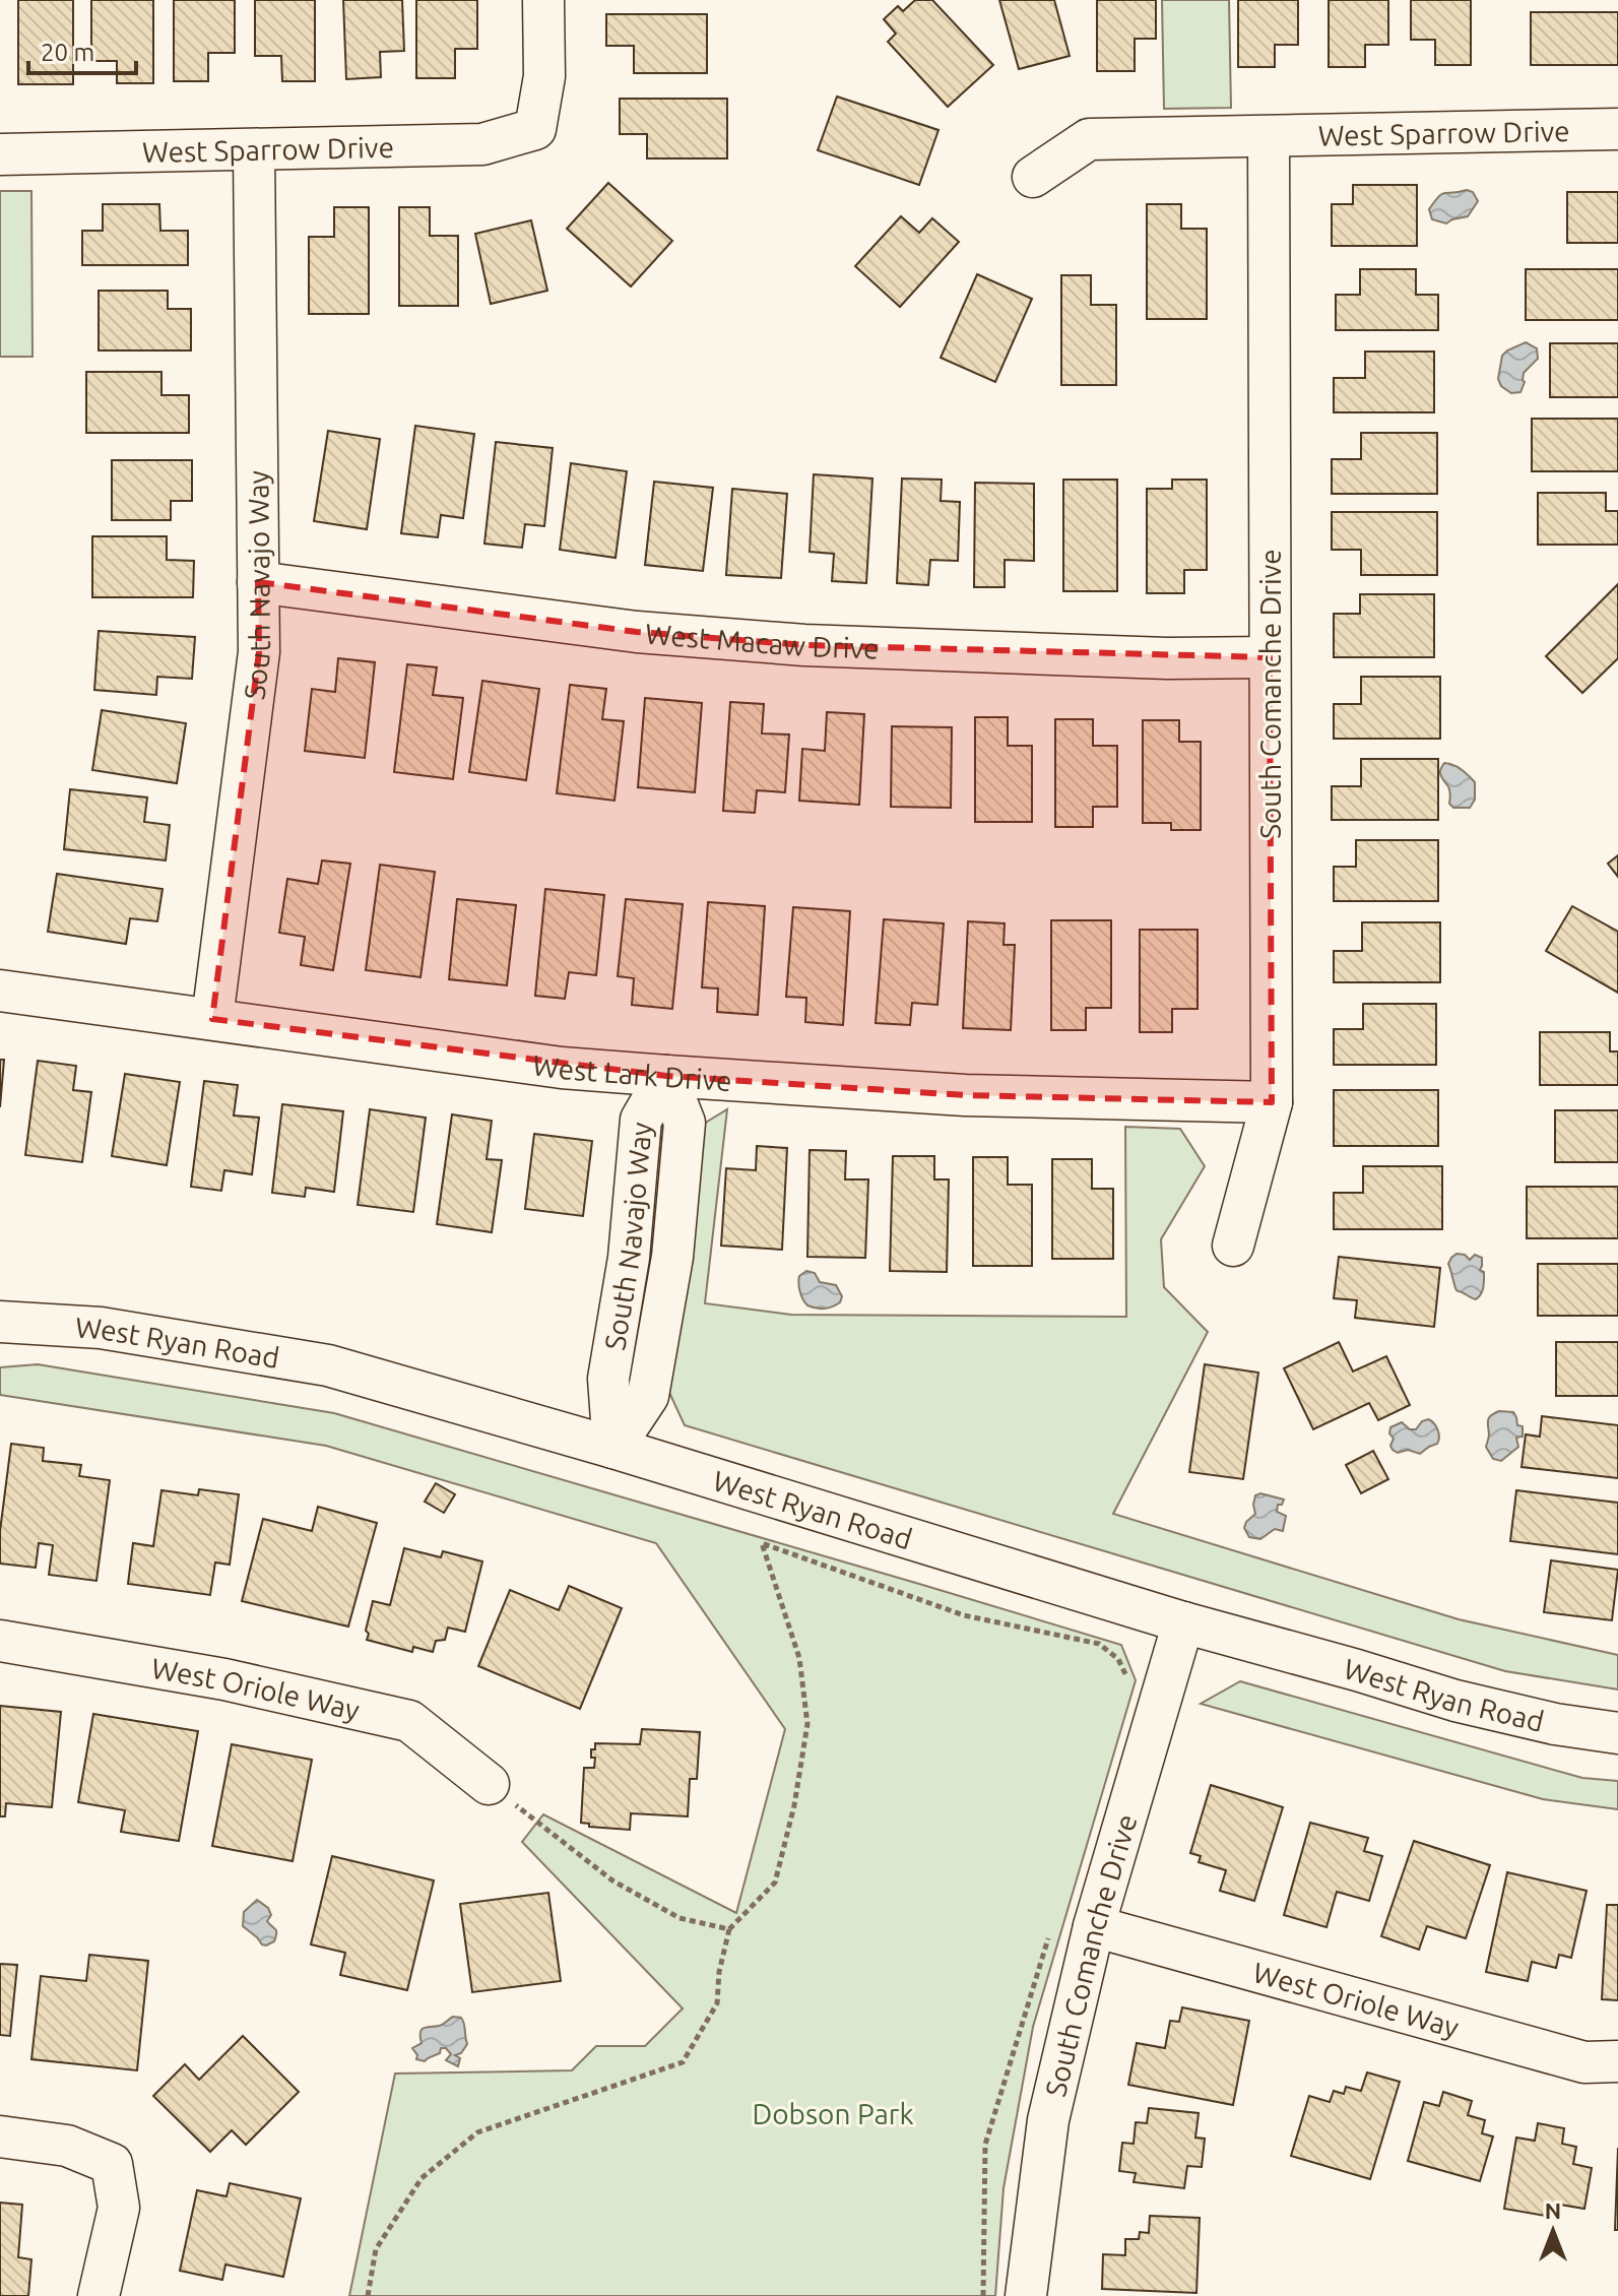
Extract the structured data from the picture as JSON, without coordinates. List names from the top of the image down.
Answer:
{
  "streets": {
    "street": [
      "West Sparrow Drive",
      "South Navajo Way",
      "West Macaw Drive",
      "South Comanche Drive",
      "West Lark Drive",
      "West Ryan Road",
      "West Oriole Way"
    ]
  },
  "crossings": [
    ["West Sparrow Drive", "South Navajo Way"],
    ["West Sparrow Drive", "South Comanche Drive"],
    ["South Navajo Way", "West Macaw Drive"],
    ["South Navajo Way", "West Lark Drive"],
    ["South Navajo Way", "West Ryan Road"],
    ["West Macaw Drive", "South Comanche Drive"],
    ["South Comanche Drive", "West Lark Drive"],
    ["South Comanche Drive", "West Ryan Road"],
    ["South Comanche Drive", "West Oriole Way"]
  ],
  "parks": ["Dobson Park"],
  "scale_bar": "20 m",
  "north": "top"
}
